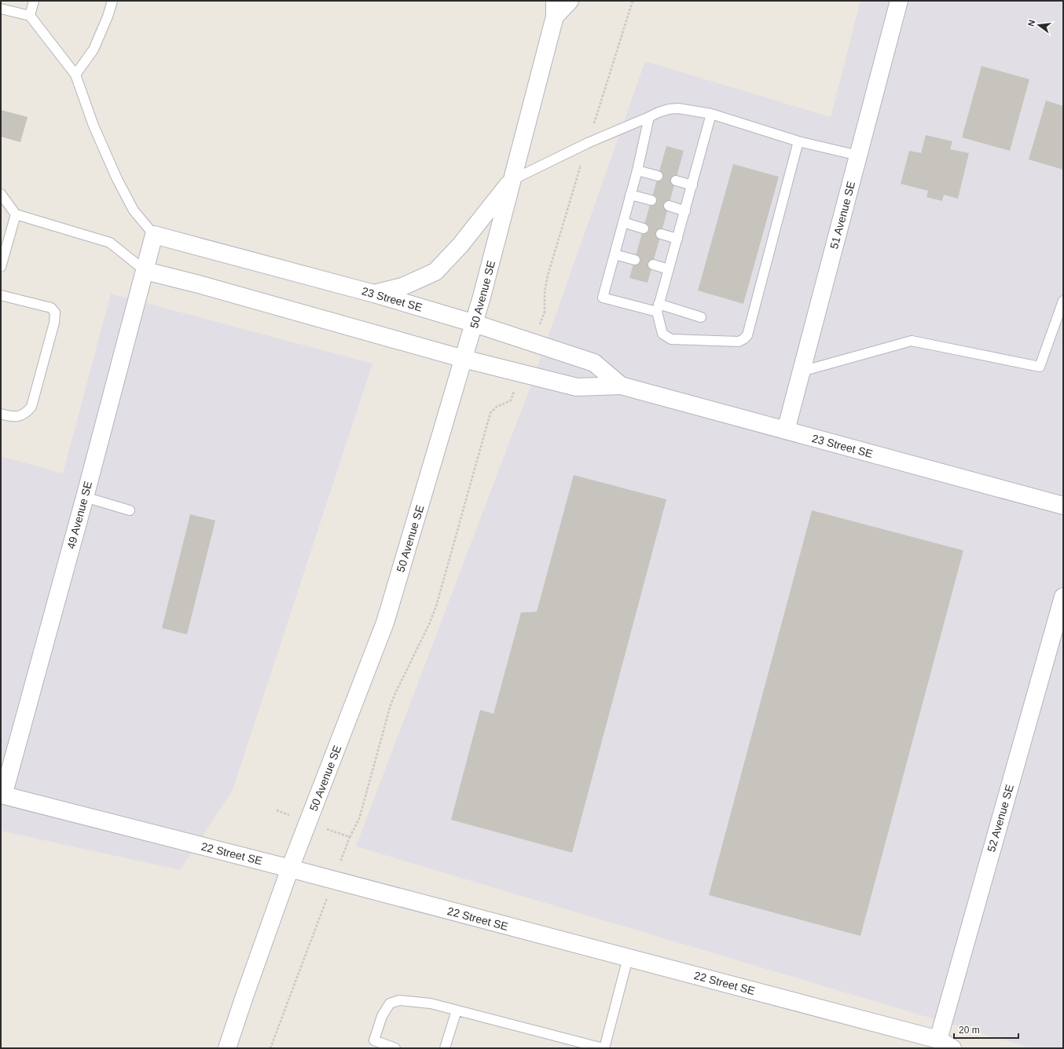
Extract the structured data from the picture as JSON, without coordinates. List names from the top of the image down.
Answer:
{
  "streets": {
    "street": [
      "51 Avenue SE",
      "50 Avenue SE",
      "23 Street SE",
      "49 Avenue SE",
      "52 Avenue SE",
      "22 Street SE"
    ]
  },
  "crossings": [
    ["51 Avenue SE", "23 Street SE"],
    ["50 Avenue SE", "23 Street SE"],
    ["50 Avenue SE", "22 Street SE"],
    ["23 Street SE", "49 Avenue SE"],
    ["49 Avenue SE", "22 Street SE"],
    ["52 Avenue SE", "22 Street SE"]
  ],
  "scale_bar": "20 m",
  "north": "left"
}
